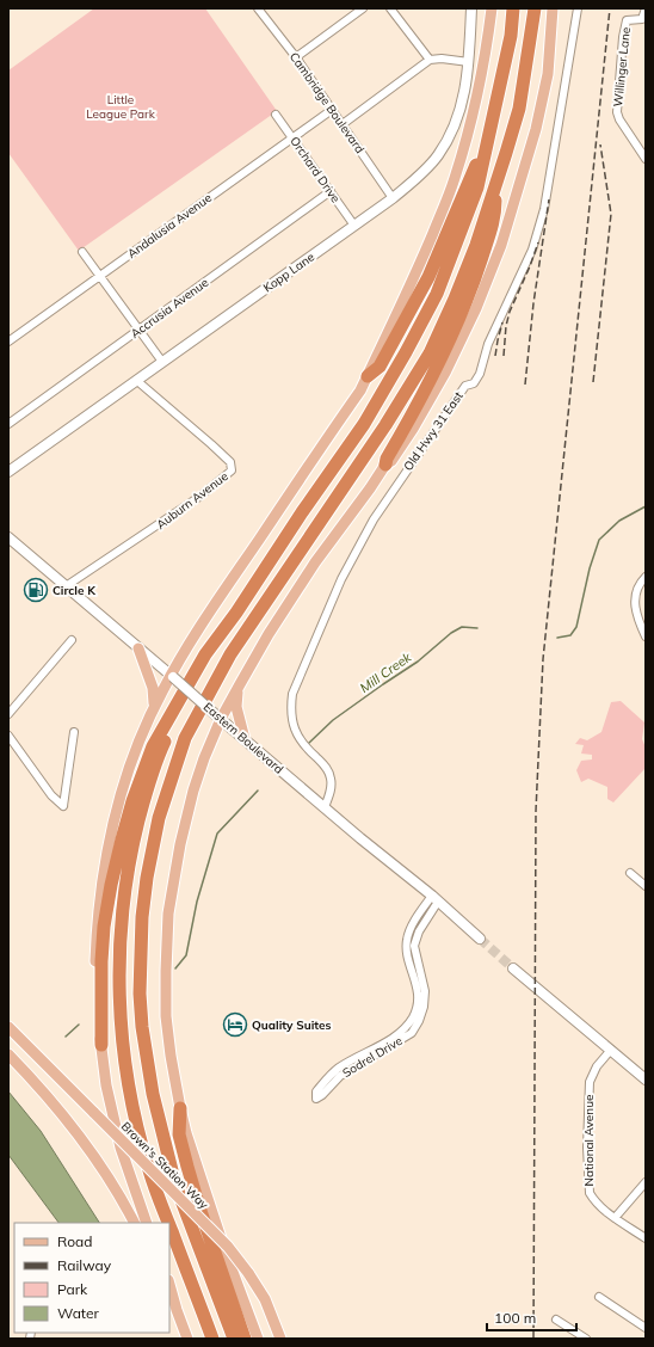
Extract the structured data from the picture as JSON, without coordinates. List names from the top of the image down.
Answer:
{
  "streets": {
    "main road": ["Kopp Lane", "Eastern Boulevard", "Brown's Station Way"],
    "street": [
      "Willinger Lane",
      "Cambridge Boulevard",
      "Orchard Drive",
      "Andalusia Avenue",
      "Accrusia Avenue",
      "Old Hwy 31 East",
      "Auburn Avenue",
      "Sodrel Drive",
      "National Avenue"
    ]
  },
  "crossings": [
    ["Cambridge Boulevard", "Andalusia Avenue"],
    ["Cambridge Boulevard", "Kopp Lane"],
    ["Orchard Drive", "Andalusia Avenue"],
    ["Orchard Drive", "Kopp Lane"],
    ["Orchard Drive", "Accrusia Avenue"],
    ["Kopp Lane", "Auburn Avenue"],
    ["Old Hwy 31 East", "Eastern Boulevard"],
    ["Auburn Avenue", "Eastern Boulevard"],
    ["Eastern Boulevard", "Sodrel Drive"]
  ],
  "water": ["Mill Creek"],
  "parks": ["Little League Park"],
  "places": {
    "fuel station": ["Circle K"],
    "hotel": ["Quality Suites"]
  },
  "legend": [
    "Road",
    "Railway",
    "Park",
    "Water"
  ],
  "scale_bar": "100 m"
}
